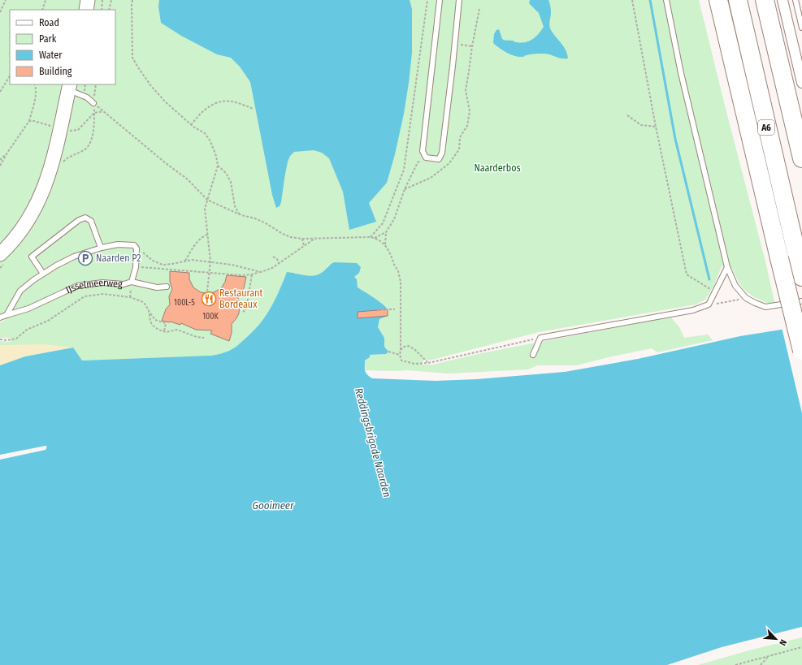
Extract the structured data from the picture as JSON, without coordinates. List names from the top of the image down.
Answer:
{
  "streets": {
    "highway": ["A6"],
    "lane": ["IJsselmeerweg"]
  },
  "water": ["Reddingsbrigade Naarden", "Gooimeer"],
  "parks": ["Naarderbos"],
  "places": {
    "parking": ["Naarden P2"],
    "restaurant": ["Restaurant Bordeaux"]
  },
  "house_numbers": ["100L-5", "100K"],
  "legend": [
    "Road",
    "Park",
    "Water",
    "Building"
  ],
  "north": "bottom right"
}
